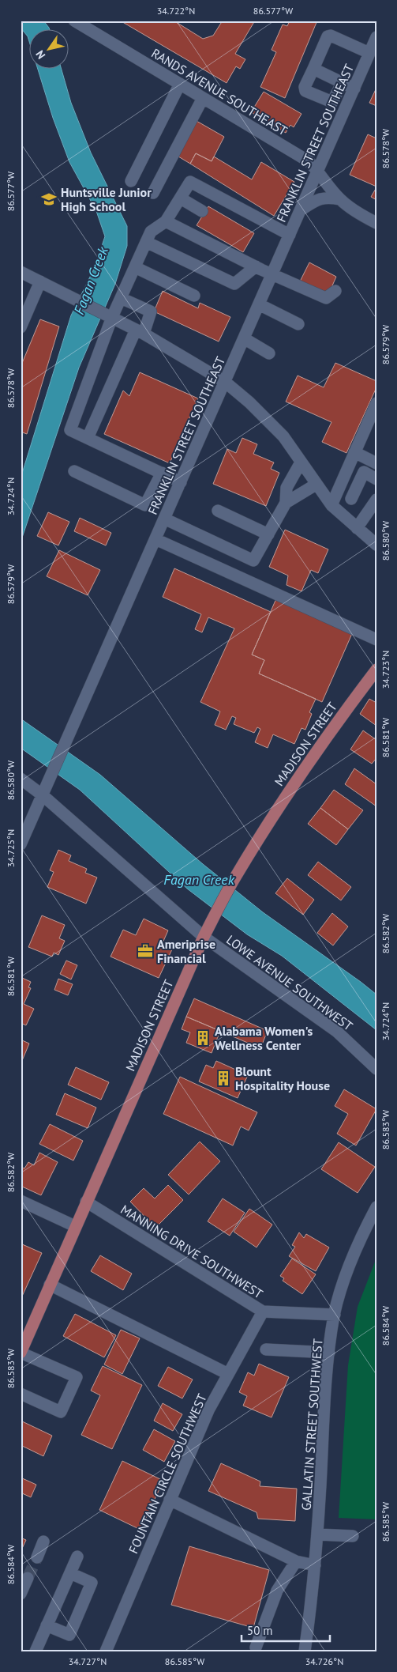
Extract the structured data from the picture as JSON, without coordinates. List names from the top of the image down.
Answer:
{
  "streets": {
    "main road": ["MADISON STREET"],
    "street": [
      "RANDS AVENUE SOUTHEAST",
      "FRANKLIN STREET SOUTHEAST",
      "LOWE AVENUE SOUTHWEST",
      "MANNING DRIVE SOUTHWEST",
      "GALLATIN STREET SOUTHWEST",
      "FOUNTAIN CIRCLE SOUTHWEST"
    ]
  },
  "crossings": [
    ["RANDS AVENUE SOUTHEAST", "FRANKLIN STREET SOUTHEAST"],
    ["FRANKLIN STREET SOUTHEAST", "LOWE AVENUE SOUTHWEST"],
    ["MADISON STREET", "LOWE AVENUE SOUTHWEST"],
    ["MADISON STREET", "MANNING DRIVE SOUTHWEST"],
    ["MANNING DRIVE SOUTHWEST", "GALLATIN STREET SOUTHWEST"],
    ["MANNING DRIVE SOUTHWEST", "FOUNTAIN CIRCLE SOUTHWEST"]
  ],
  "water": ["Fagan Creek"],
  "places": {
    "school or university": ["Huntsville Junior High School"],
    "office": ["Ameriprise Financial"],
    "building": ["Alabama Women's Wellness Center", "Blount Hospitality House"]
  },
  "scale_bar": "50 m",
  "north": "bottom left",
  "coordinates": [
    "34.722°N",
    "86.577°W",
    "86.578°W",
    "86.579°W",
    "34.724°N",
    "86.580°W",
    "34.723°N",
    "86.581°W",
    "34.725°N",
    "86.582°W",
    "86.583°W",
    "86.584°W",
    "86.585°W",
    "34.727°N",
    "34.726°N"
  ]
}
